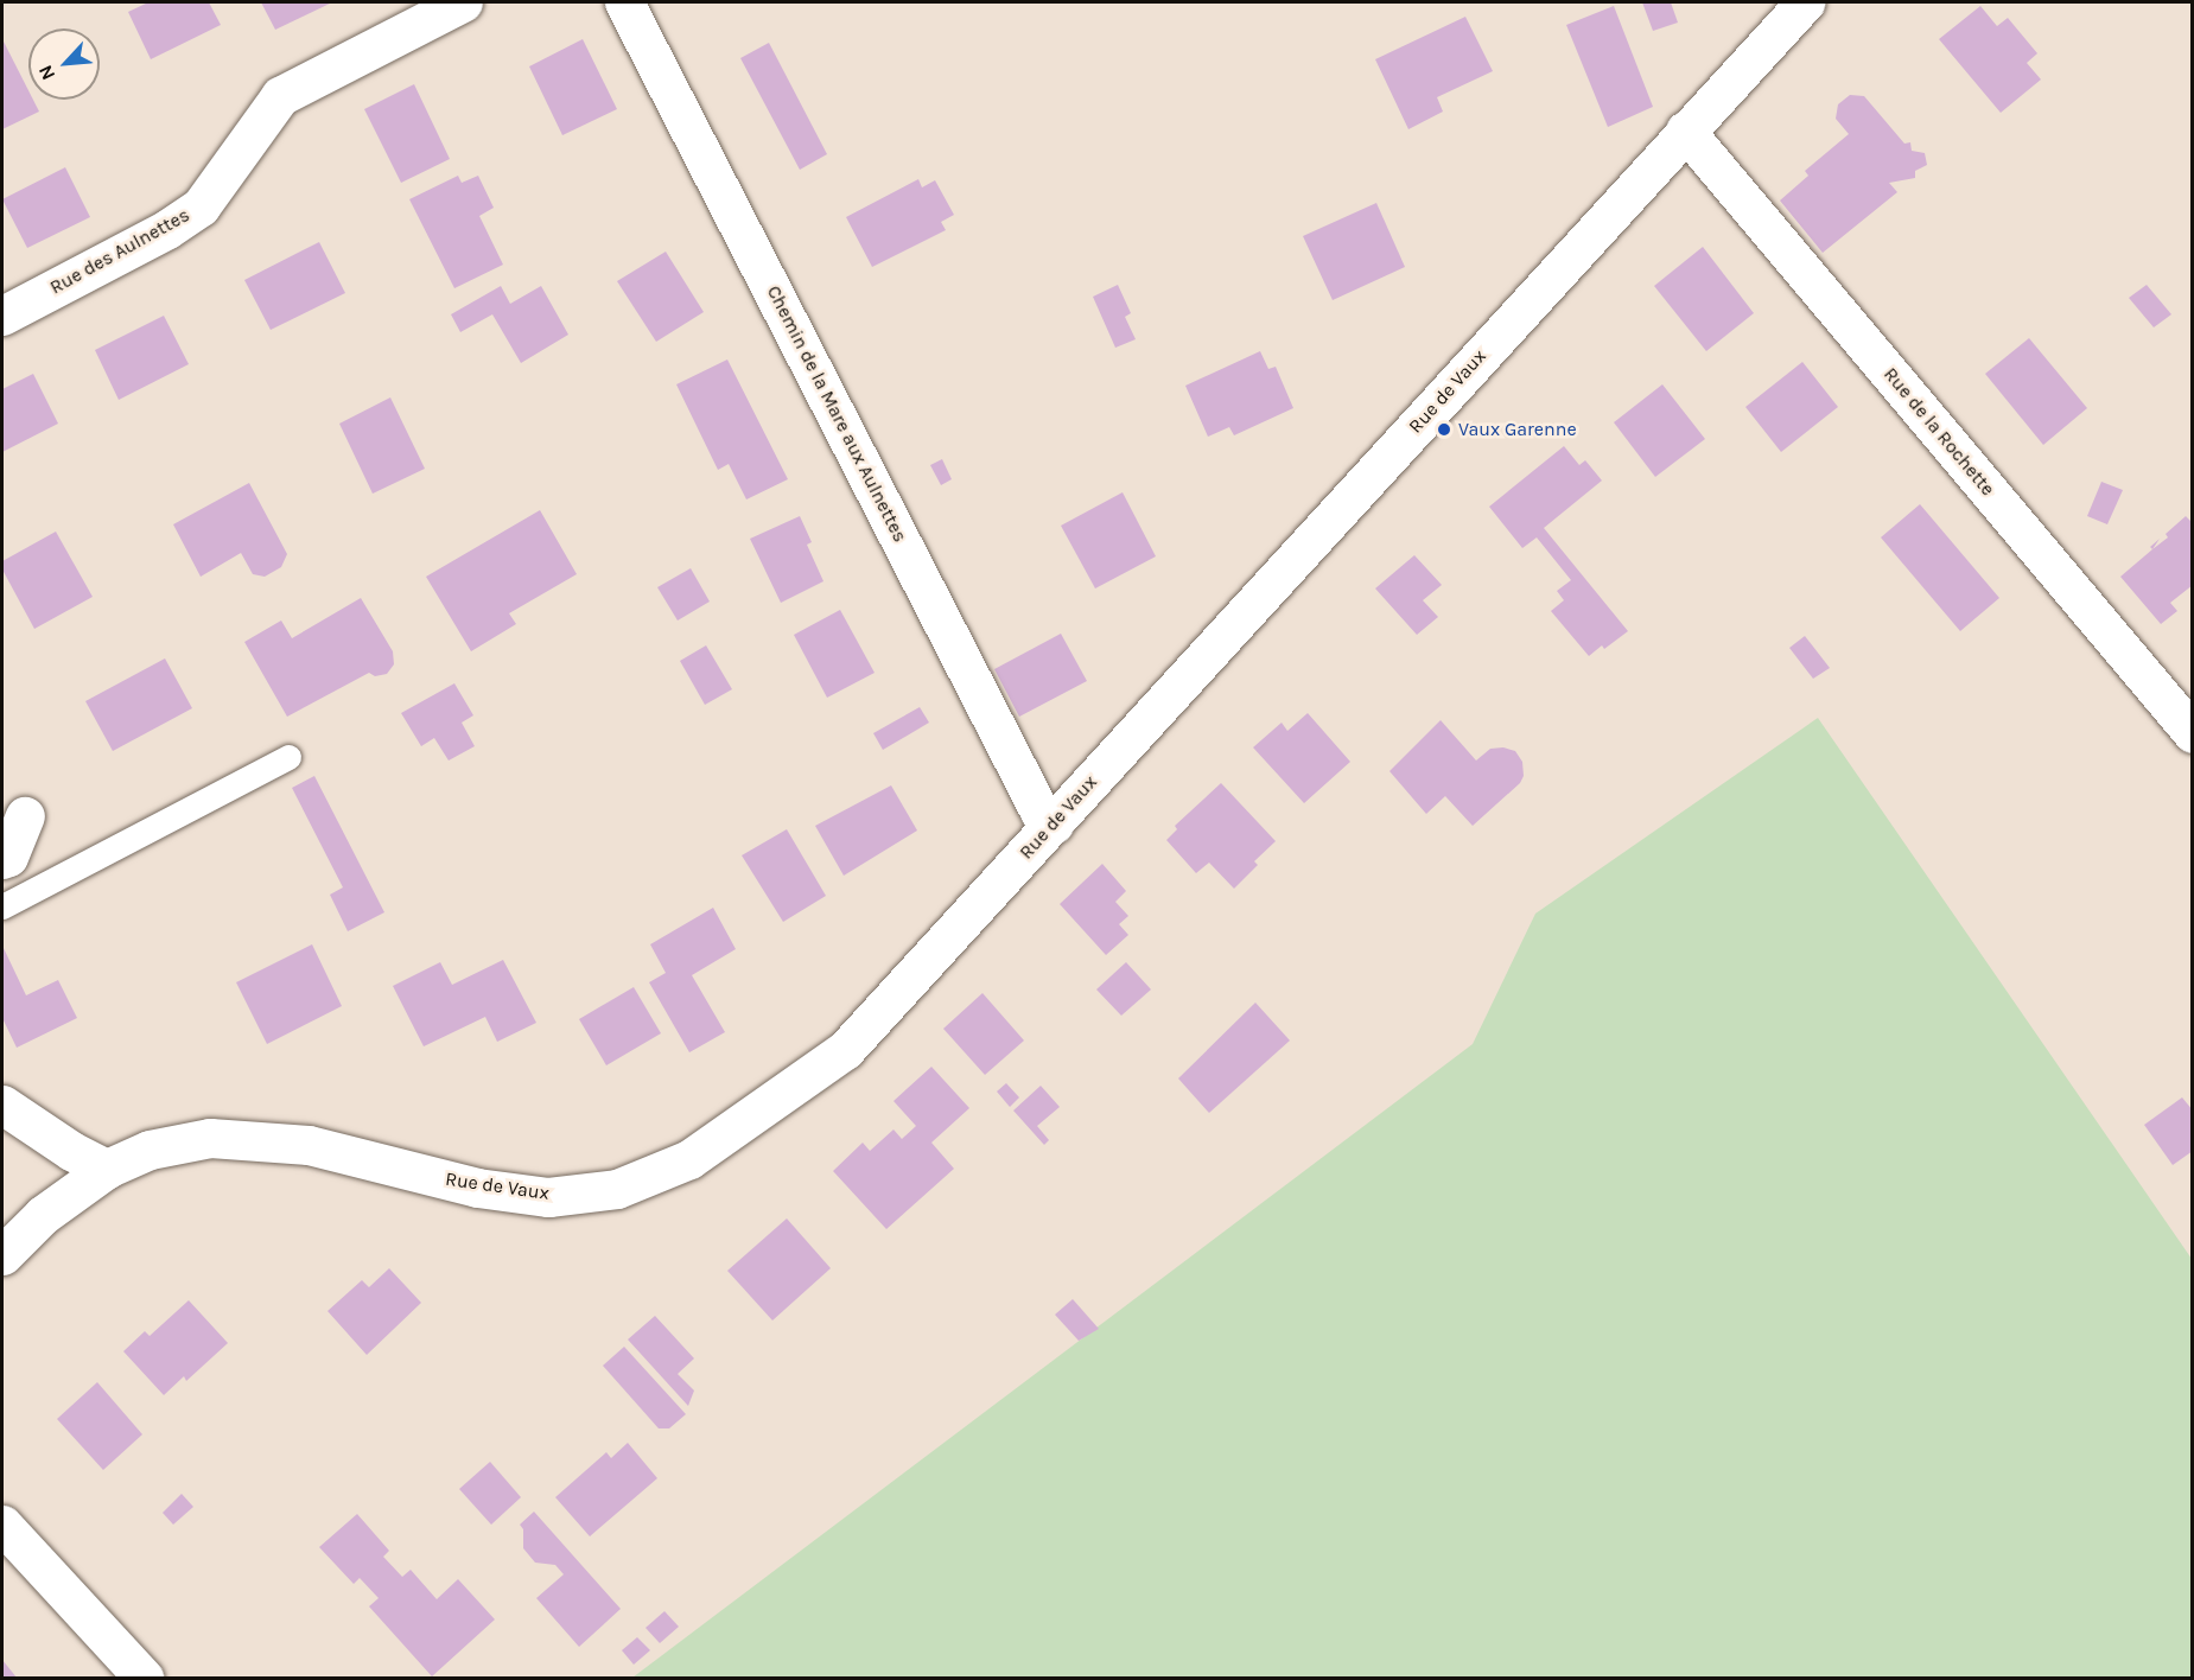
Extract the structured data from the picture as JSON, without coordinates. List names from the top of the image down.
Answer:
{
  "streets": {
    "street": [
      "Rue des Aulnettes",
      "Rue de Vaux",
      "Chemin de la Mare aux Aulnettes",
      "Rue de la Rochette"
    ]
  },
  "crossings": [
    ["Rue de Vaux", "Chemin de la Mare aux Aulnettes"],
    ["Rue de Vaux", "Rue de la Rochette"]
  ],
  "places": ["Vaux Garenne"],
  "north": "bottom left"
}
